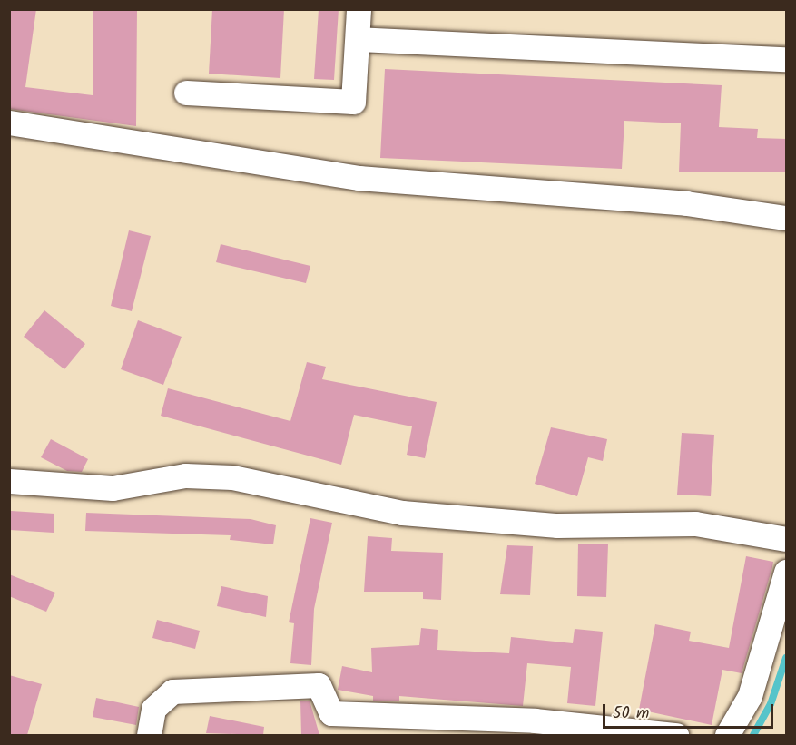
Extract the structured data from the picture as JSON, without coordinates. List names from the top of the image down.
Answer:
{
  "scale_bar": "50 m"
}
